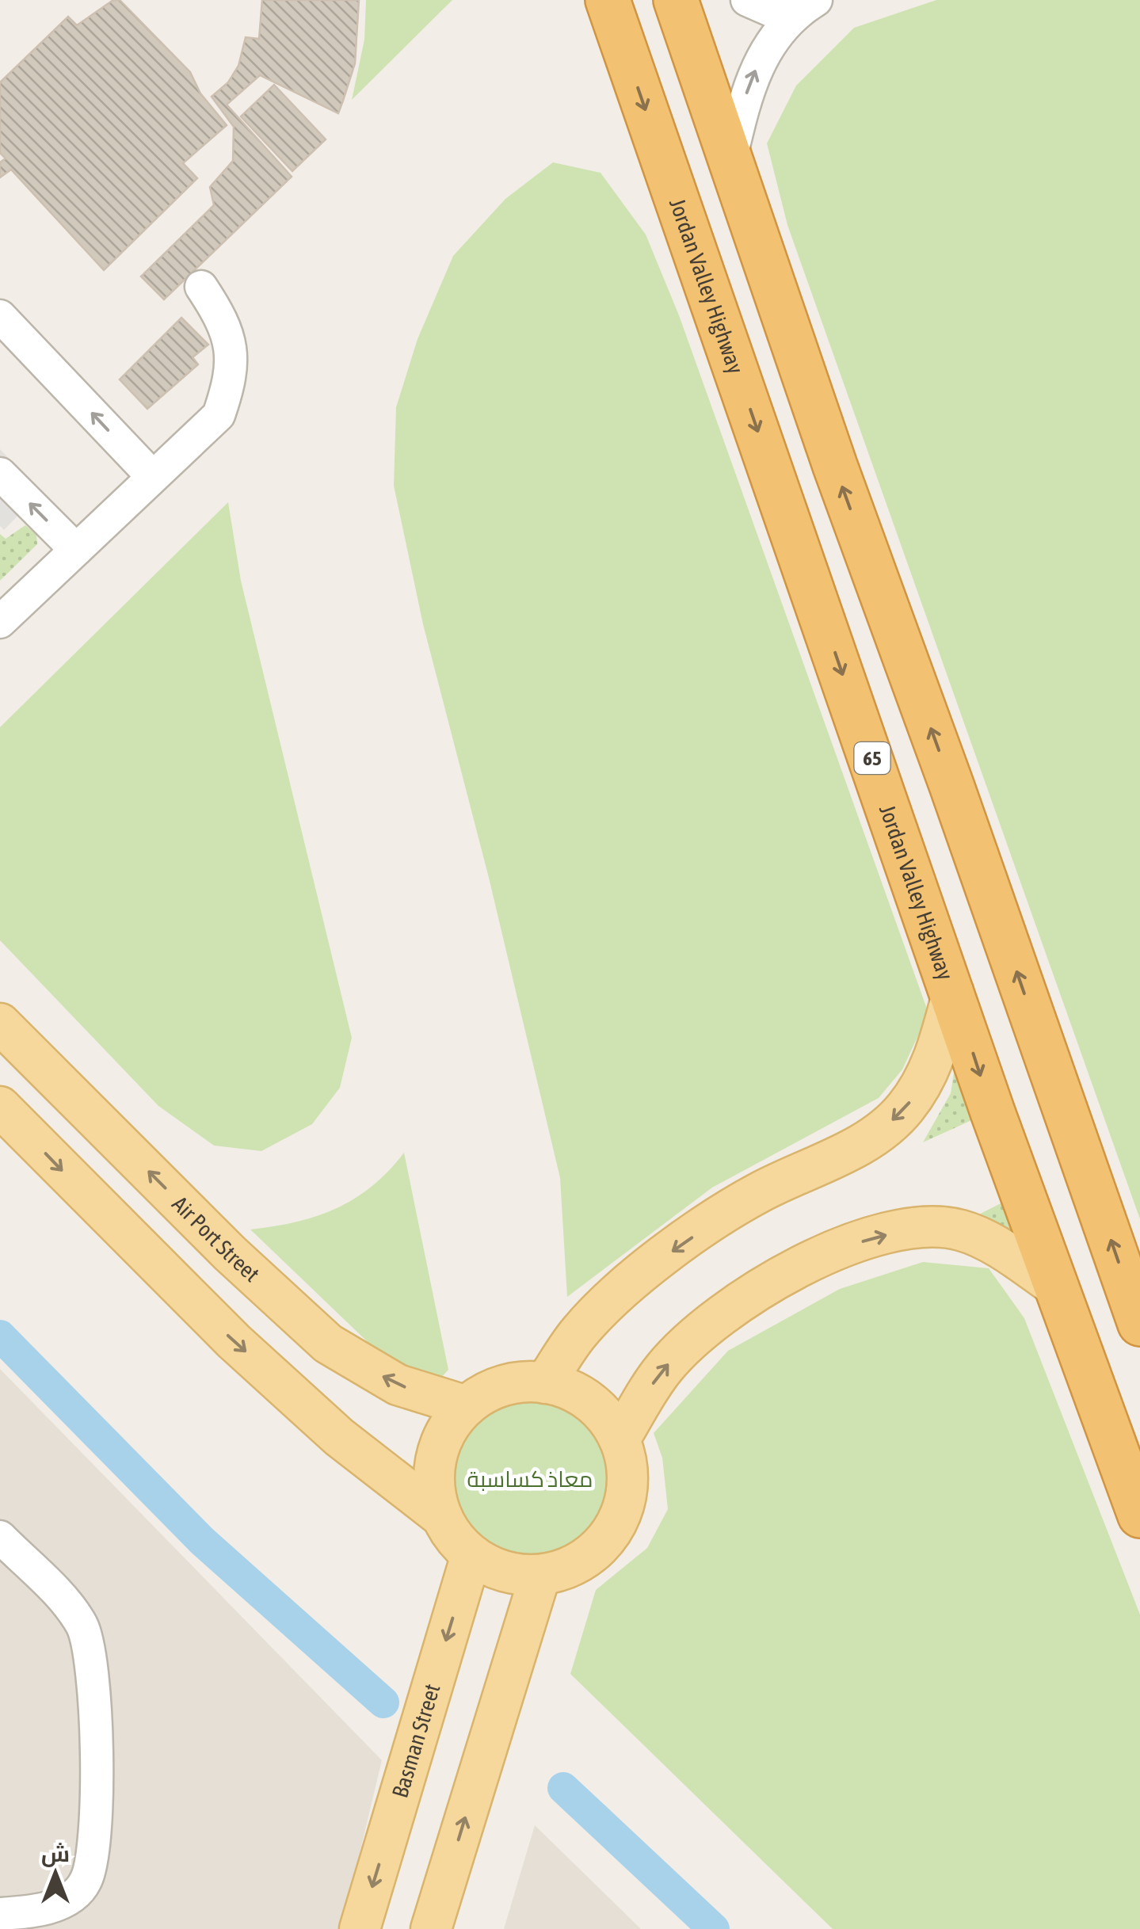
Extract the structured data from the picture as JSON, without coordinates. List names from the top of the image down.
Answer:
{
  "streets": {
    "highway": ["Jordan Valley Highway", "65"],
    "main road": ["Air Port Street", "Basman Street"]
  },
  "crossings": [
    ["Air Port Street", "Basman Street"]
  ],
  "parks": ["معاذ كساسبة"],
  "north": "top"
}
